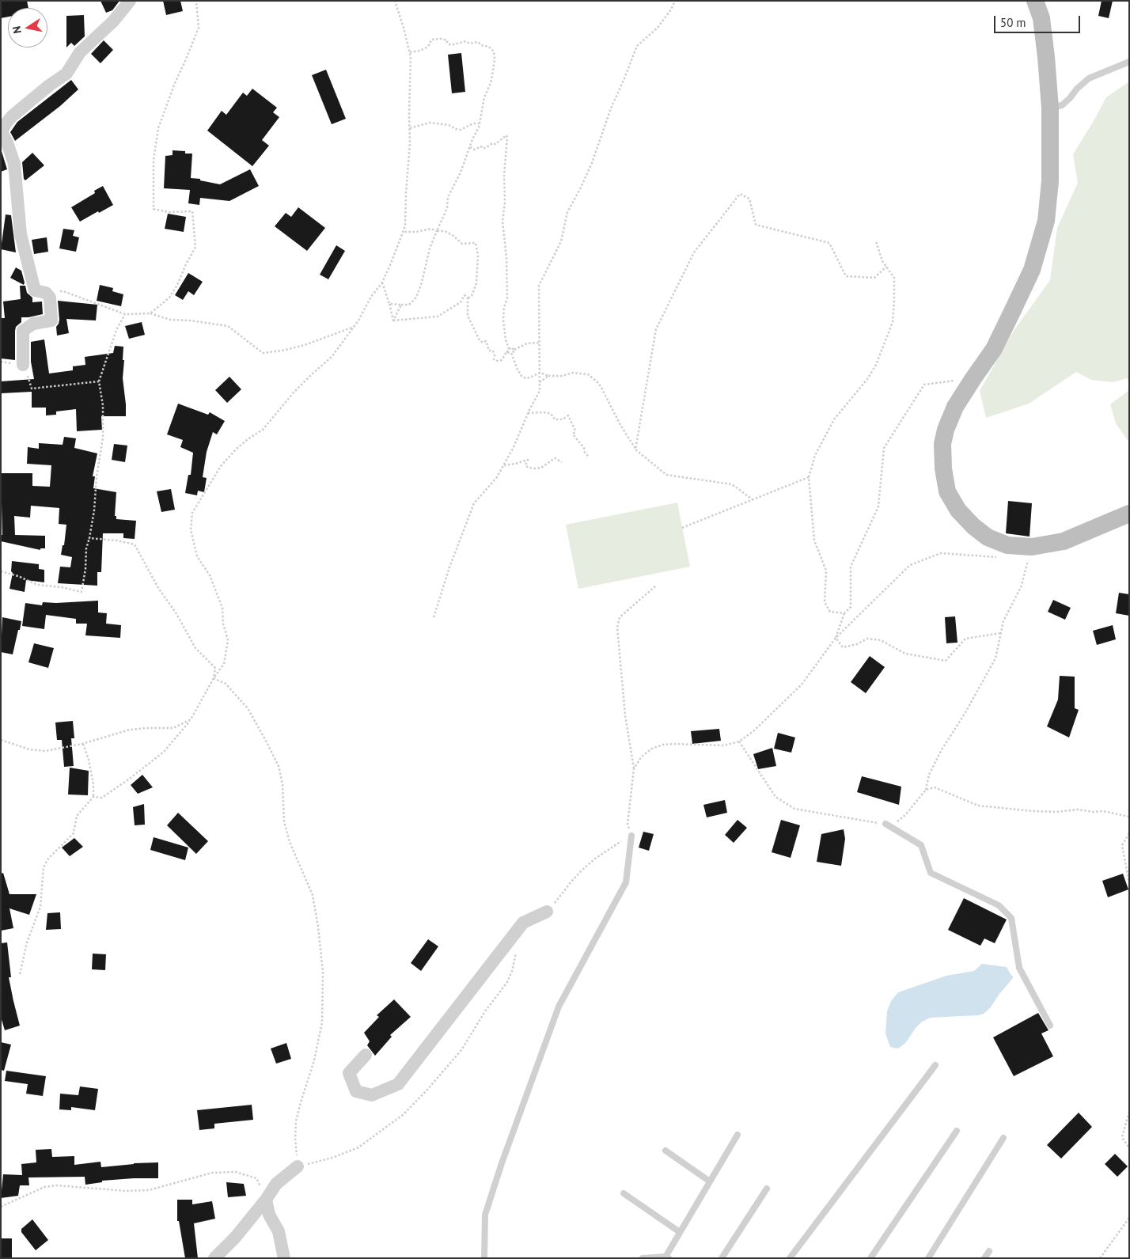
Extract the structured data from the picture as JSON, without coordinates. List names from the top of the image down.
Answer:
{
  "scale_bar": "50 m",
  "north": "left"
}
